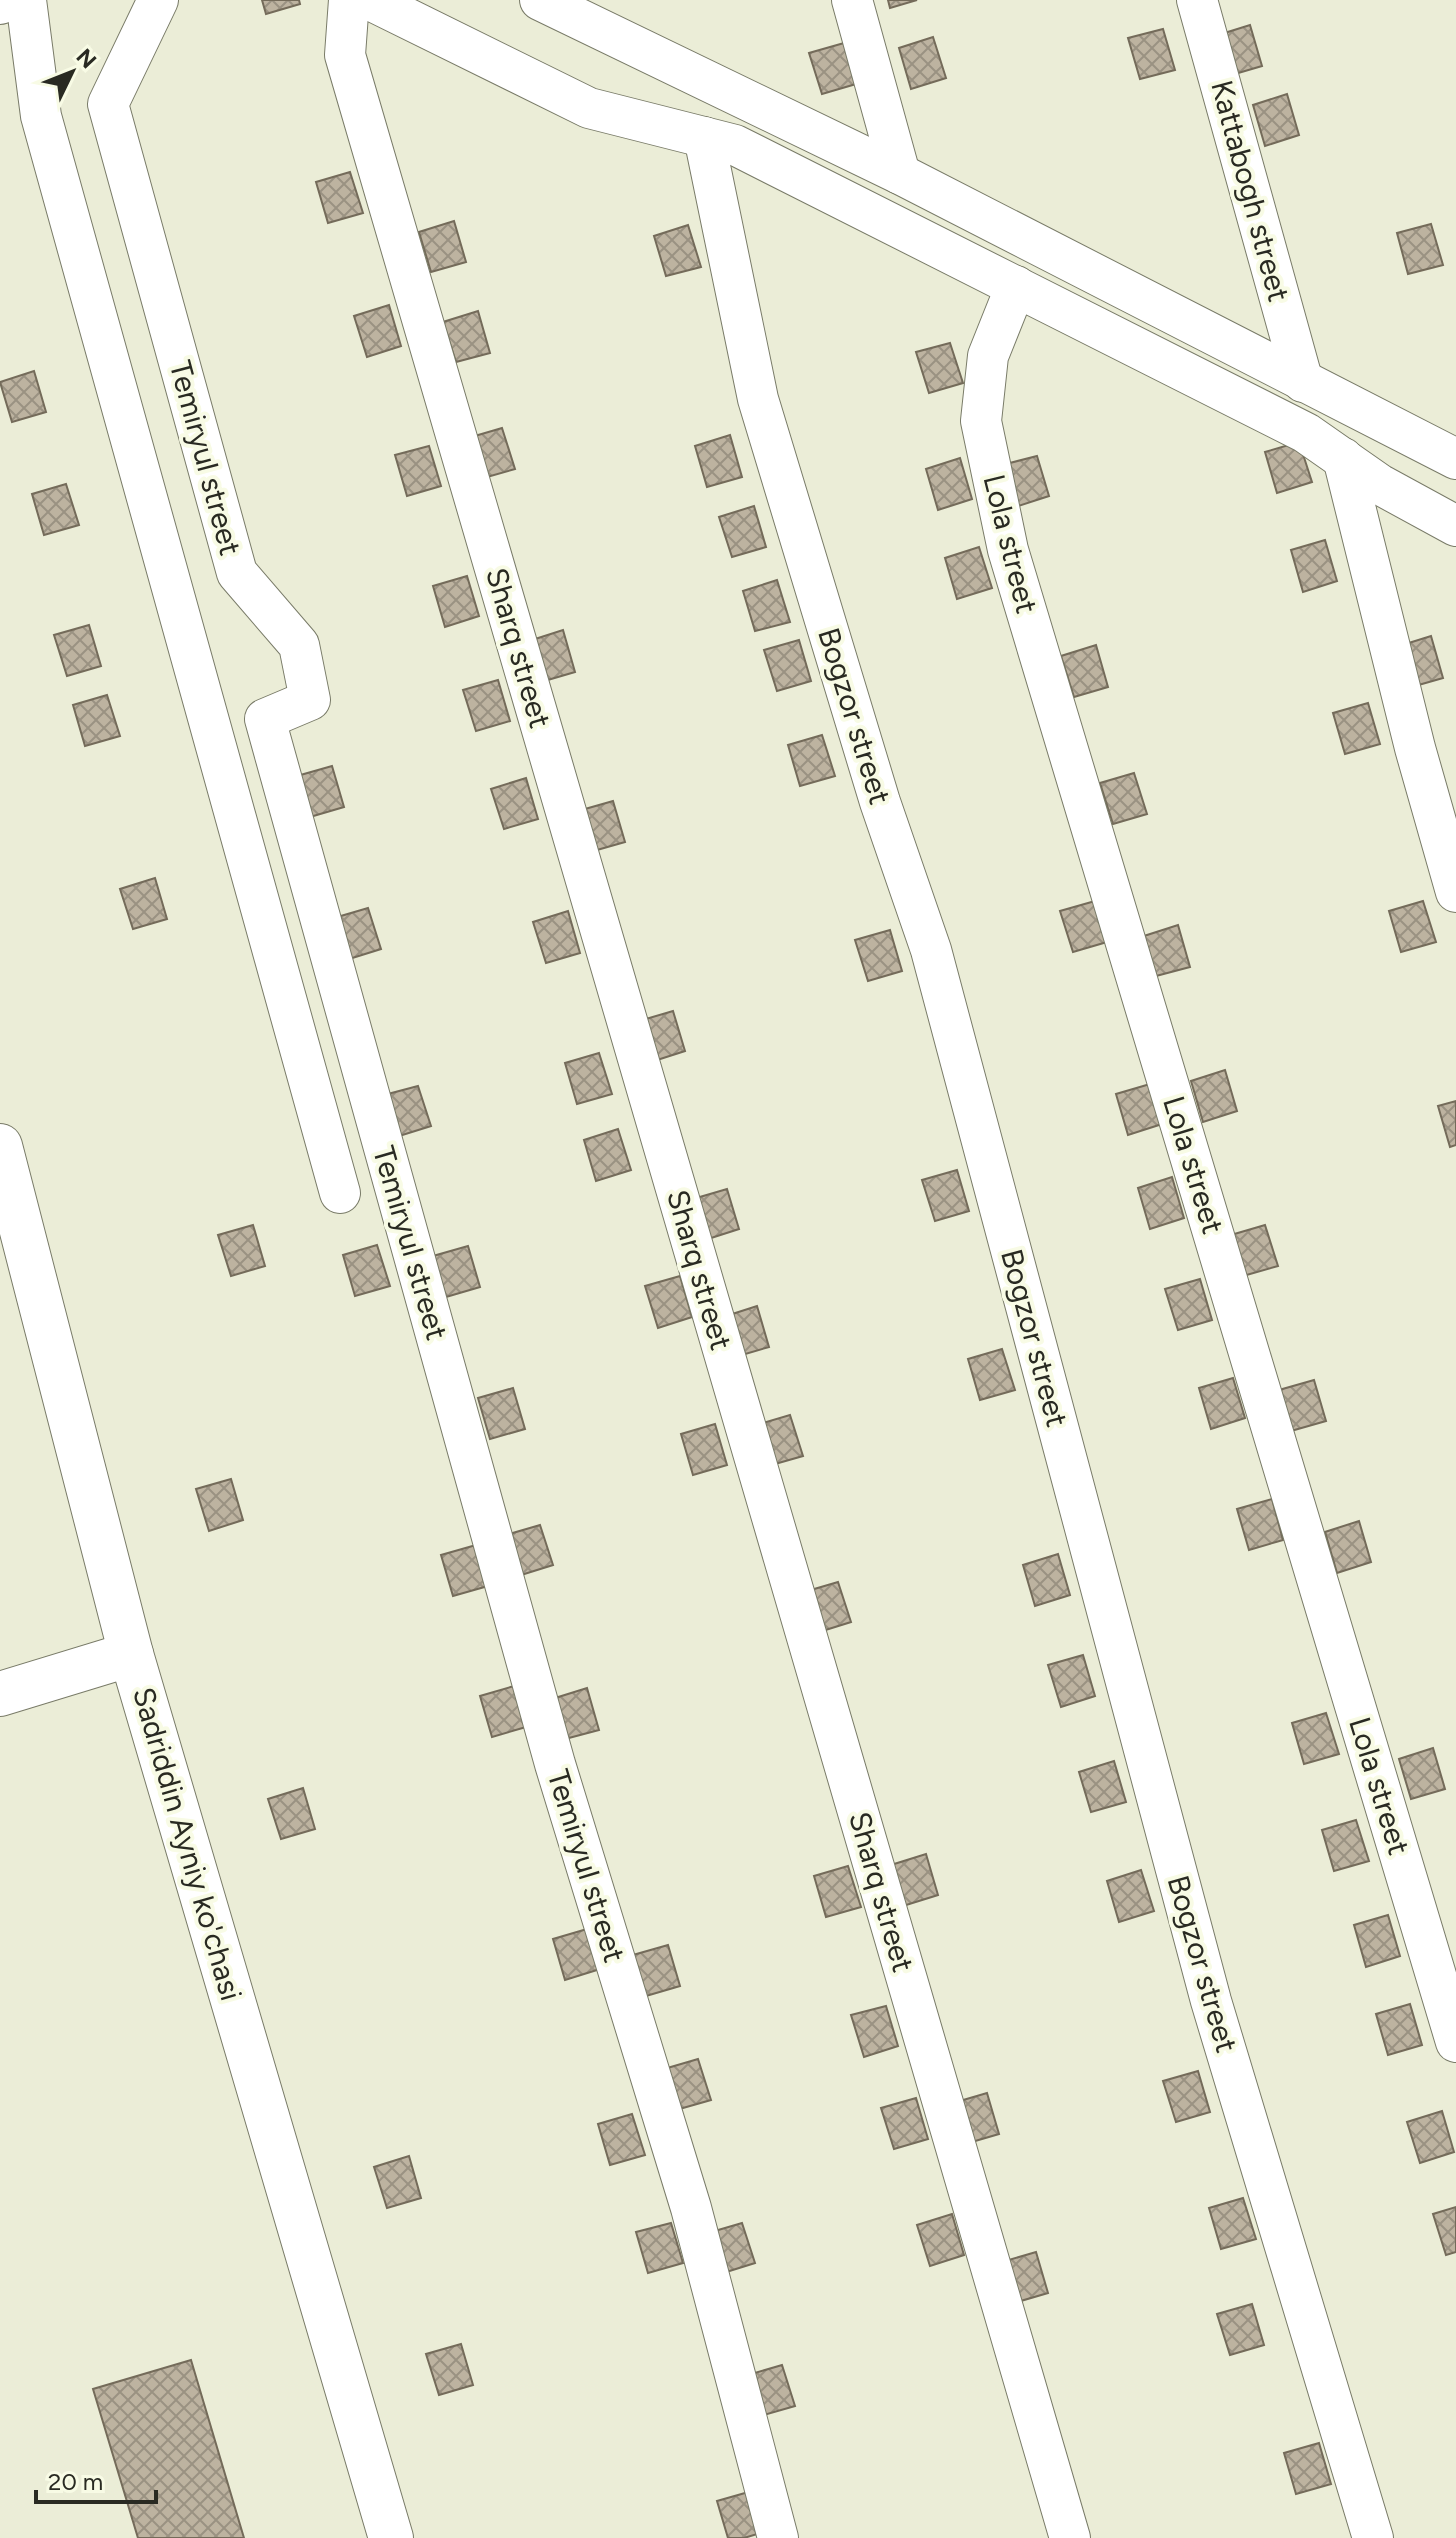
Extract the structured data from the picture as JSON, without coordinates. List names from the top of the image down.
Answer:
{
  "streets": {
    "street": [
      "Kattabogh street",
      "Temiryul street",
      "Lola street",
      "Sharq street",
      "Bogzor street",
      "Sadriddin Ayniy ko'chasi"
    ]
  },
  "scale_bar": "20 m",
  "north": "top right"
}
